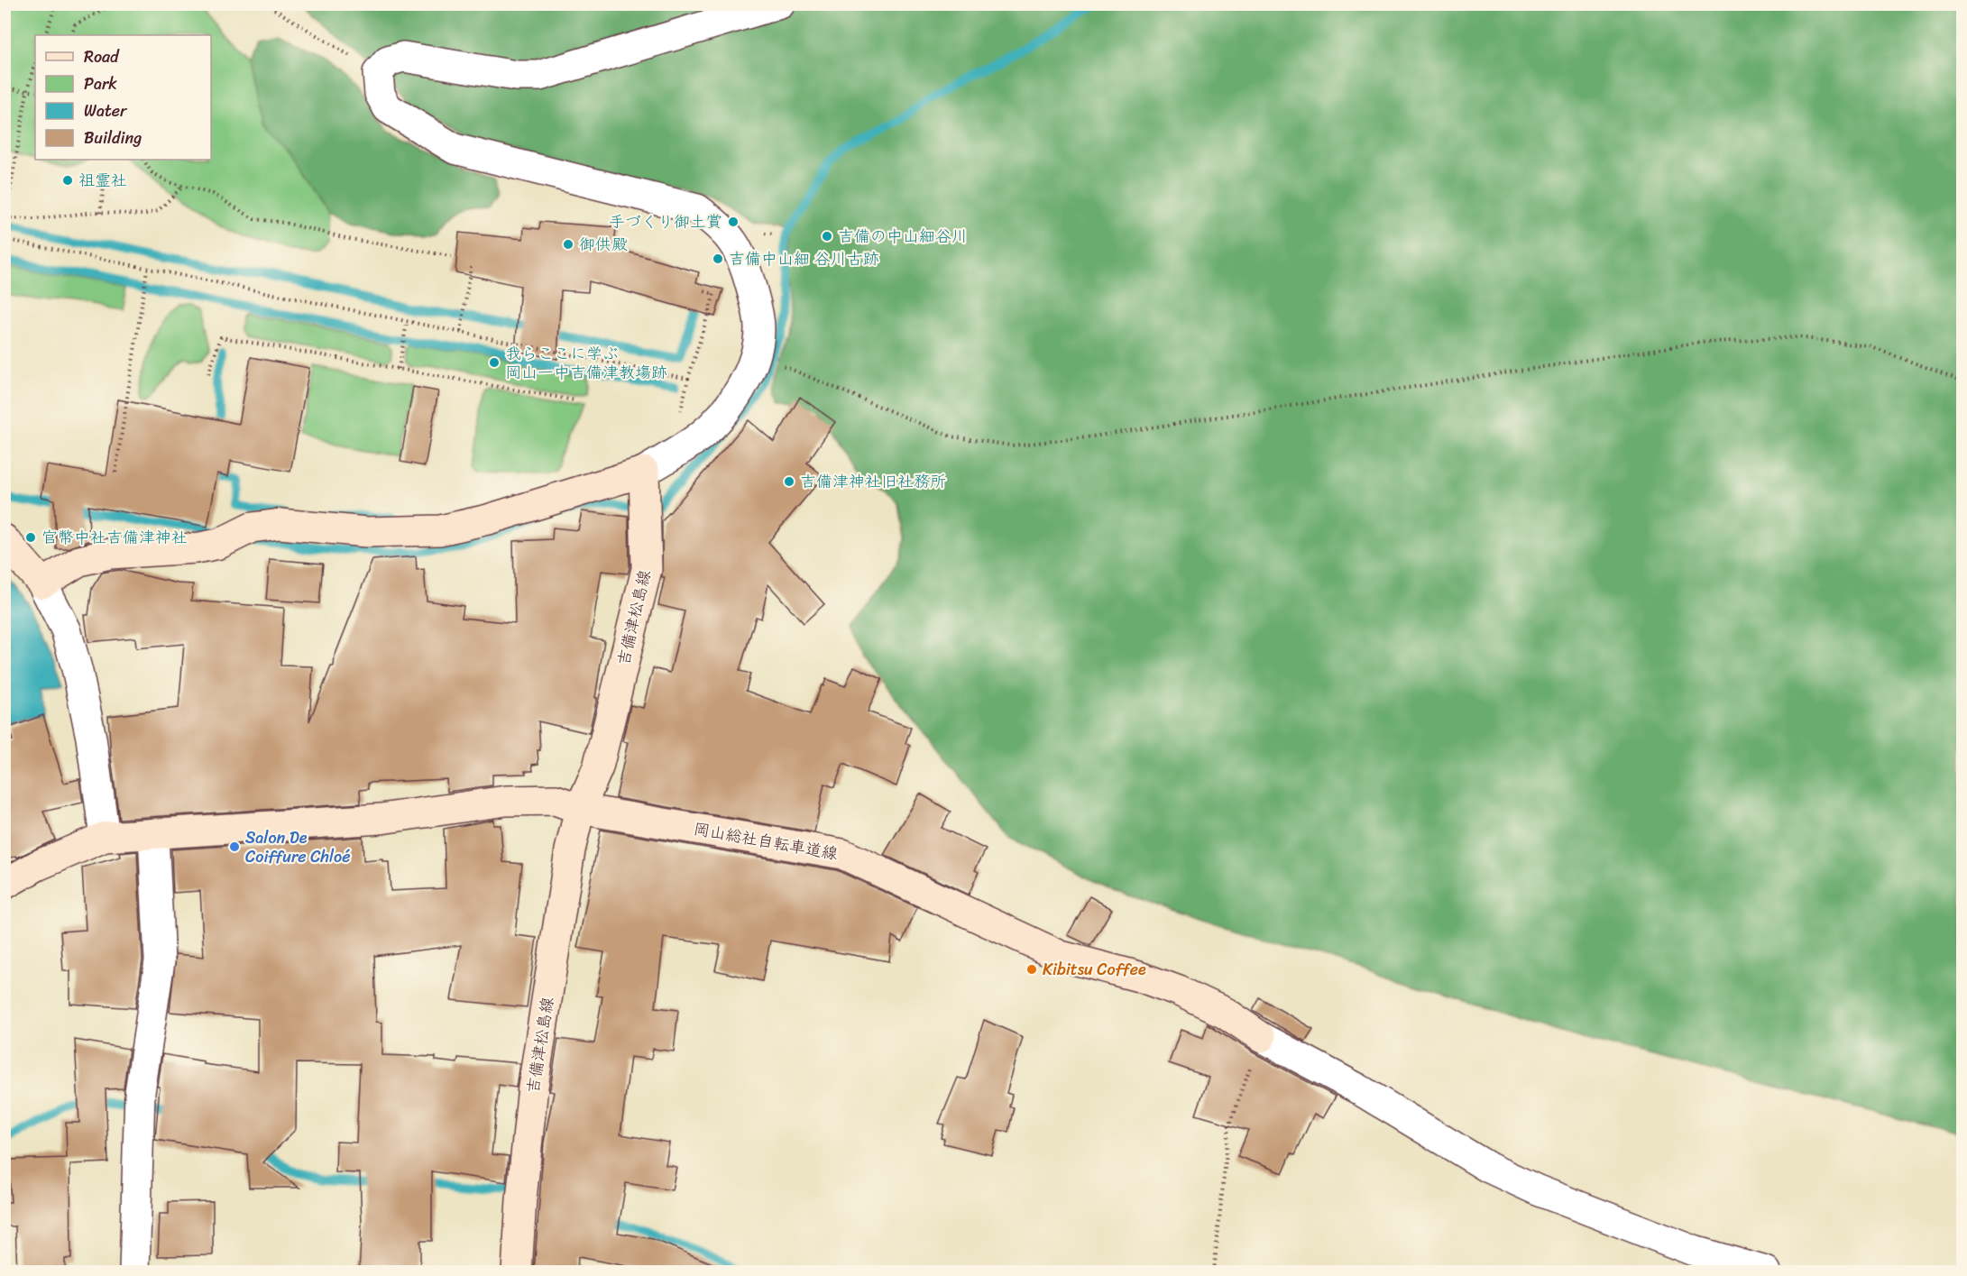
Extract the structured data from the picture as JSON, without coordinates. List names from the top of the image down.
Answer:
{
  "streets": {
    "main road": ["吉備津松島線", "岡山総社自転車道線"]
  },
  "crossings": [
    ["吉備津松島線", "岡山総社自転車道線"]
  ],
  "places": [
    "祖霊社",
    "手づくり御土賞",
    "吉備の中山細谷川",
    "御供殿",
    "吉備中山細 谷川古跡",
    "我らここに学ぶ 岡山一中吉備津教塲跡",
    "吉備津神社旧社務所",
    "官幣中社吉備津神社",
    "Salon De Coiffure Chloé",
    "Kibitsu Coffee"
  ],
  "legend": [
    "Road",
    "Park",
    "Water",
    "Building"
  ]
}
